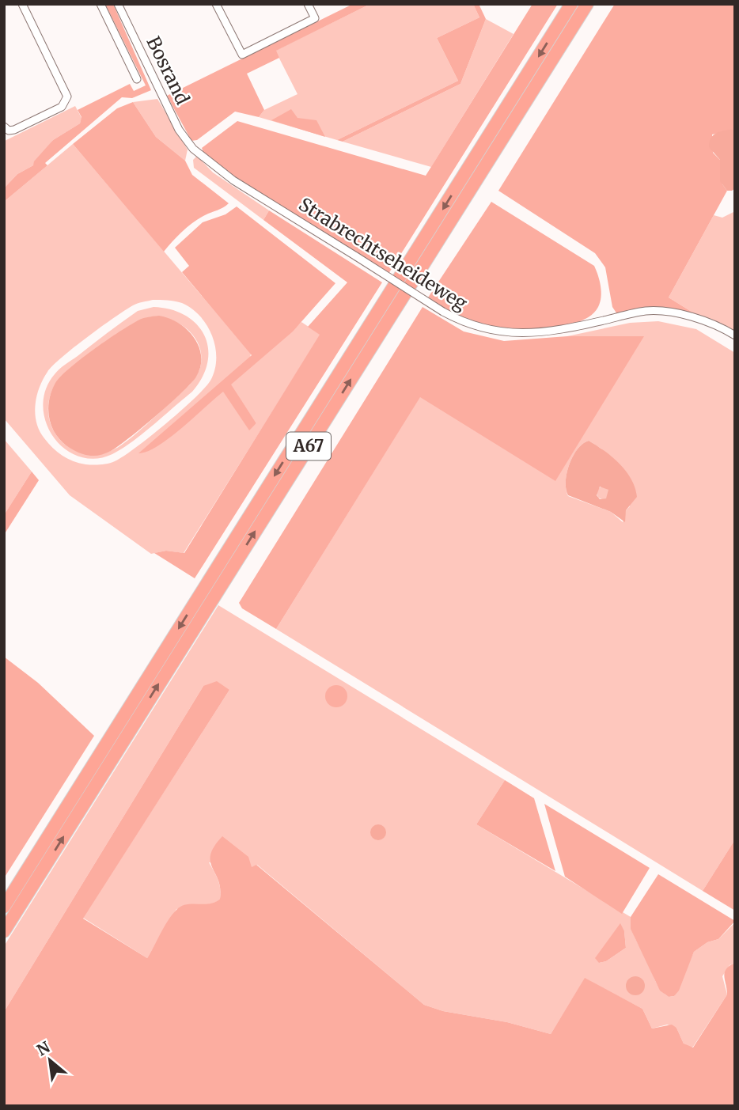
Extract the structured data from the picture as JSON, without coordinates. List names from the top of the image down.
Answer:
{
  "streets": {
    "highway": ["A67"],
    "street": ["Bosrand", "Strabrechtseheideweg"]
  },
  "crossings": [
    ["Bosrand", "Strabrechtseheideweg"]
  ],
  "north": "top left"
}
